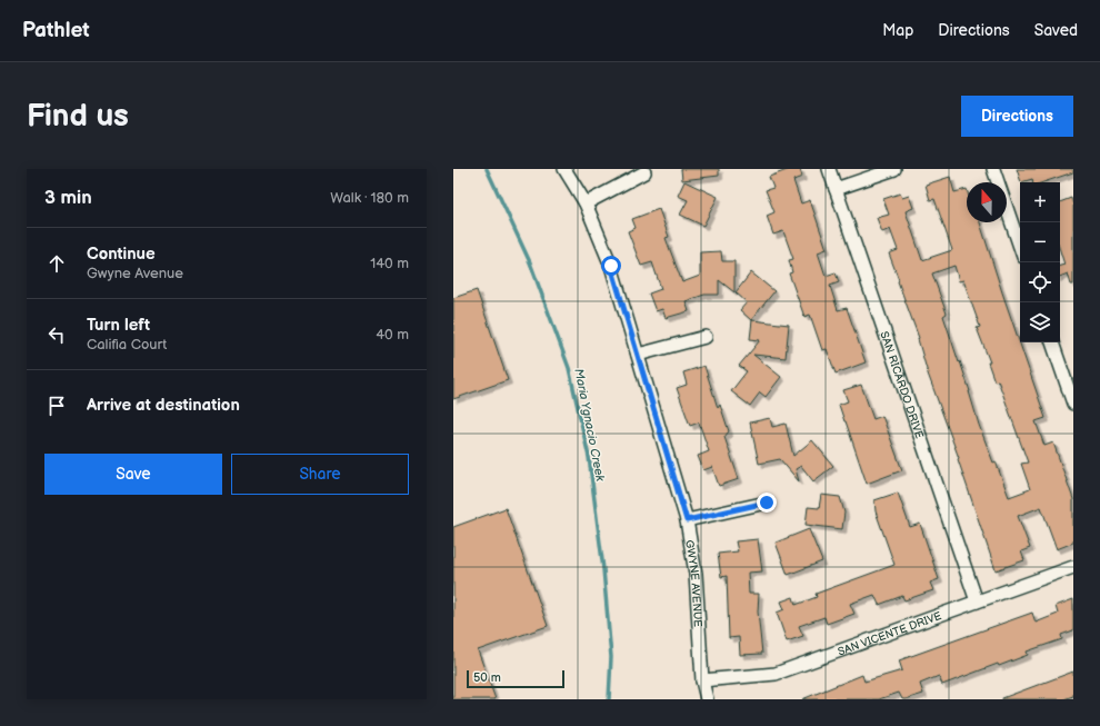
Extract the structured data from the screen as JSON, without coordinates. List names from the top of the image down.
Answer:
{
  "streets": {
    "street": ["SAN RICARDO DRIVE", "GWYNE AVENUE", "SAN VICENTE DRIVE"]
  },
  "crossings": [
    ["SAN RICARDO DRIVE", "SAN VICENTE DRIVE"],
    ["GWYNE AVENUE", "SAN VICENTE DRIVE"]
  ],
  "water": ["Maria Ygnacio Creek"],
  "scale_bar": "50 m",
  "north": "top",
  "page": {
    "header": "Pathlet",
    "nav": ["Map", "Directions", "Saved"],
    "buttons": [
      "Directions",
      ["Save", "Share"]
    ],
    "title": "Find us",
    "heading": ["3 min", "Walk · 180 m"],
    "map_buttons": ["+", "−"],
    "list": [
      ["Continue", "Gwyne Avenue", "140 m"],
      ["Turn left", "Califia Court", "40 m"],
      "Arrive at destination"
    ],
    "scale": "50 m"
  }
}
